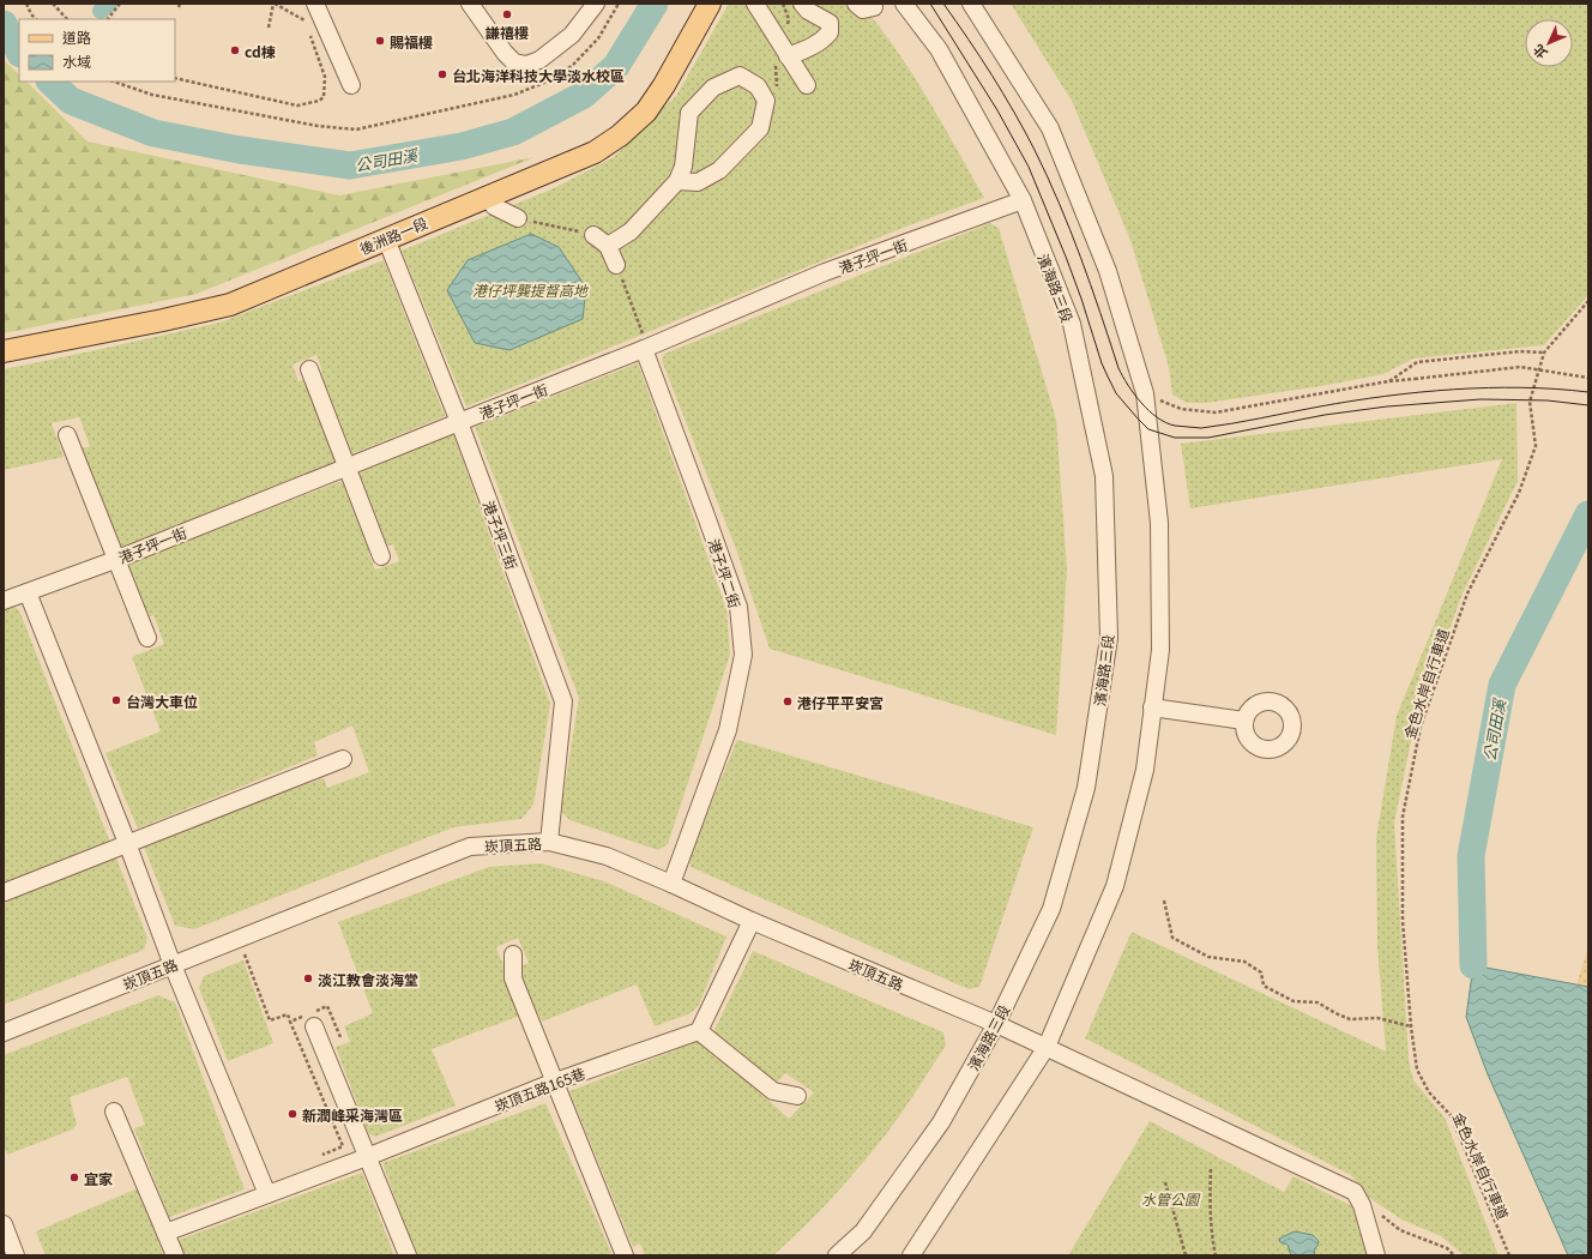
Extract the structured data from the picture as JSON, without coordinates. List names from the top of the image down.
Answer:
{
  "streets": {
    "main road": ["後洲路一段"],
    "street": [
      "港子坪一街",
      "濱海路三段",
      "港子坪三街",
      "港子坪二街",
      "崁頂五路",
      "崁頂五路165巷"
    ],
    "path": ["金色水岸自行車道"]
  },
  "crossings": [
    ["後洲路一段", "港子坪三街"],
    ["港子坪一街", "濱海路三段"],
    ["港子坪一街", "港子坪三街"],
    ["港子坪一街", "港子坪二街"],
    ["濱海路三段", "崁頂五路"],
    ["港子坪三街", "崁頂五路"],
    ["港子坪二街", "崁頂五路"]
  ],
  "water": ["公司田溪"],
  "parks": ["港仔坪龔提督高地", "水管公園"],
  "places": [
    "謙禧樓",
    "賜福樓",
    "cd棟",
    "台北海洋科技大學淡水校區",
    "台灣大車位",
    "港仔平平安宮",
    "淡江教會淡海堂",
    "新潤峰采海灣區",
    "宜家"
  ],
  "legend": ["道路", "水域"],
  "north": "bottom left"
}
